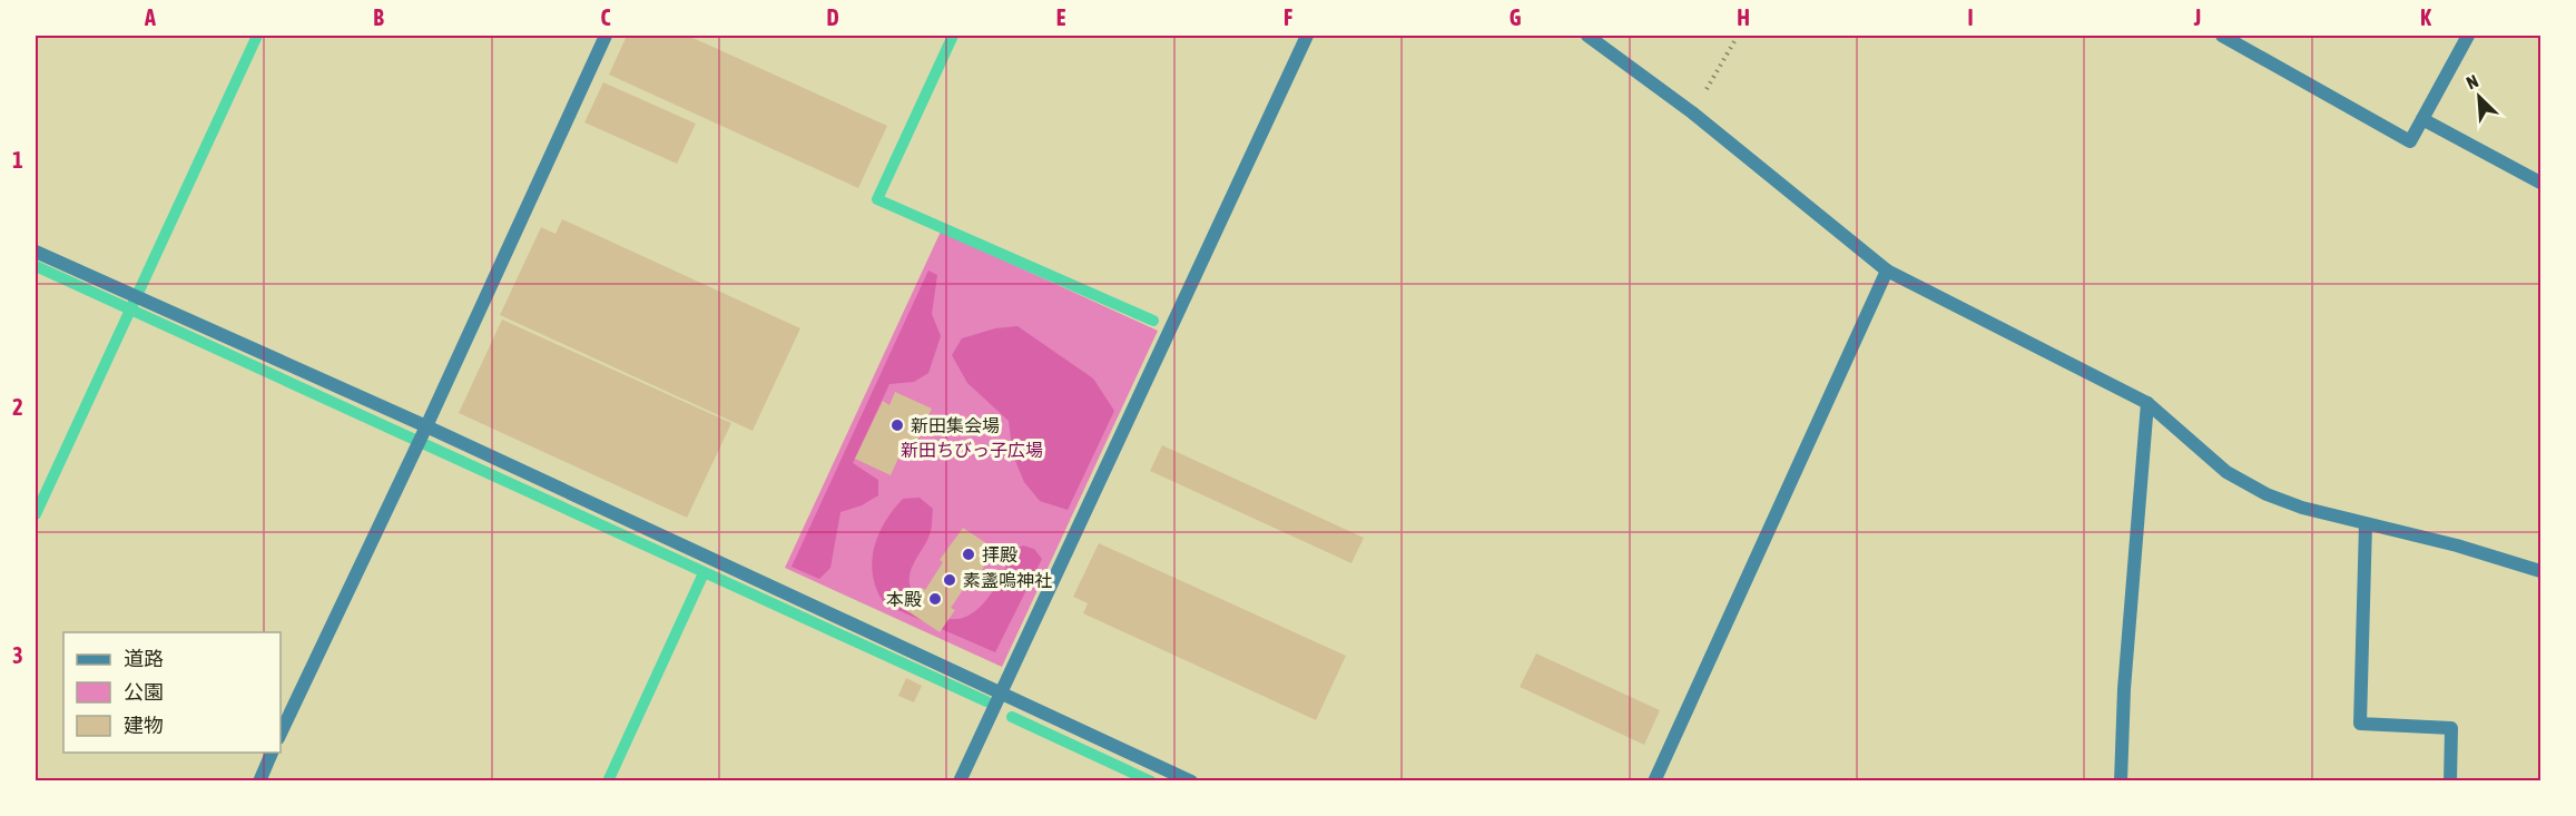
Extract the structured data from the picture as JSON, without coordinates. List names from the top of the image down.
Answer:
{
  "parks": ["新田ちびっ子広場"],
  "places": [
    "新田集会場",
    "拝殿",
    "素盞嗚神社",
    "本殿"
  ],
  "legend": ["道路", "公園", "建物"],
  "north": "top left",
  "grid": {
    "columns": [
      "A",
      "B",
      "C",
      "D",
      "E",
      "F",
      "G",
      "H",
      "I",
      "J",
      "K"
    ],
    "rows": ["1", "2", "3"]
  }
}
